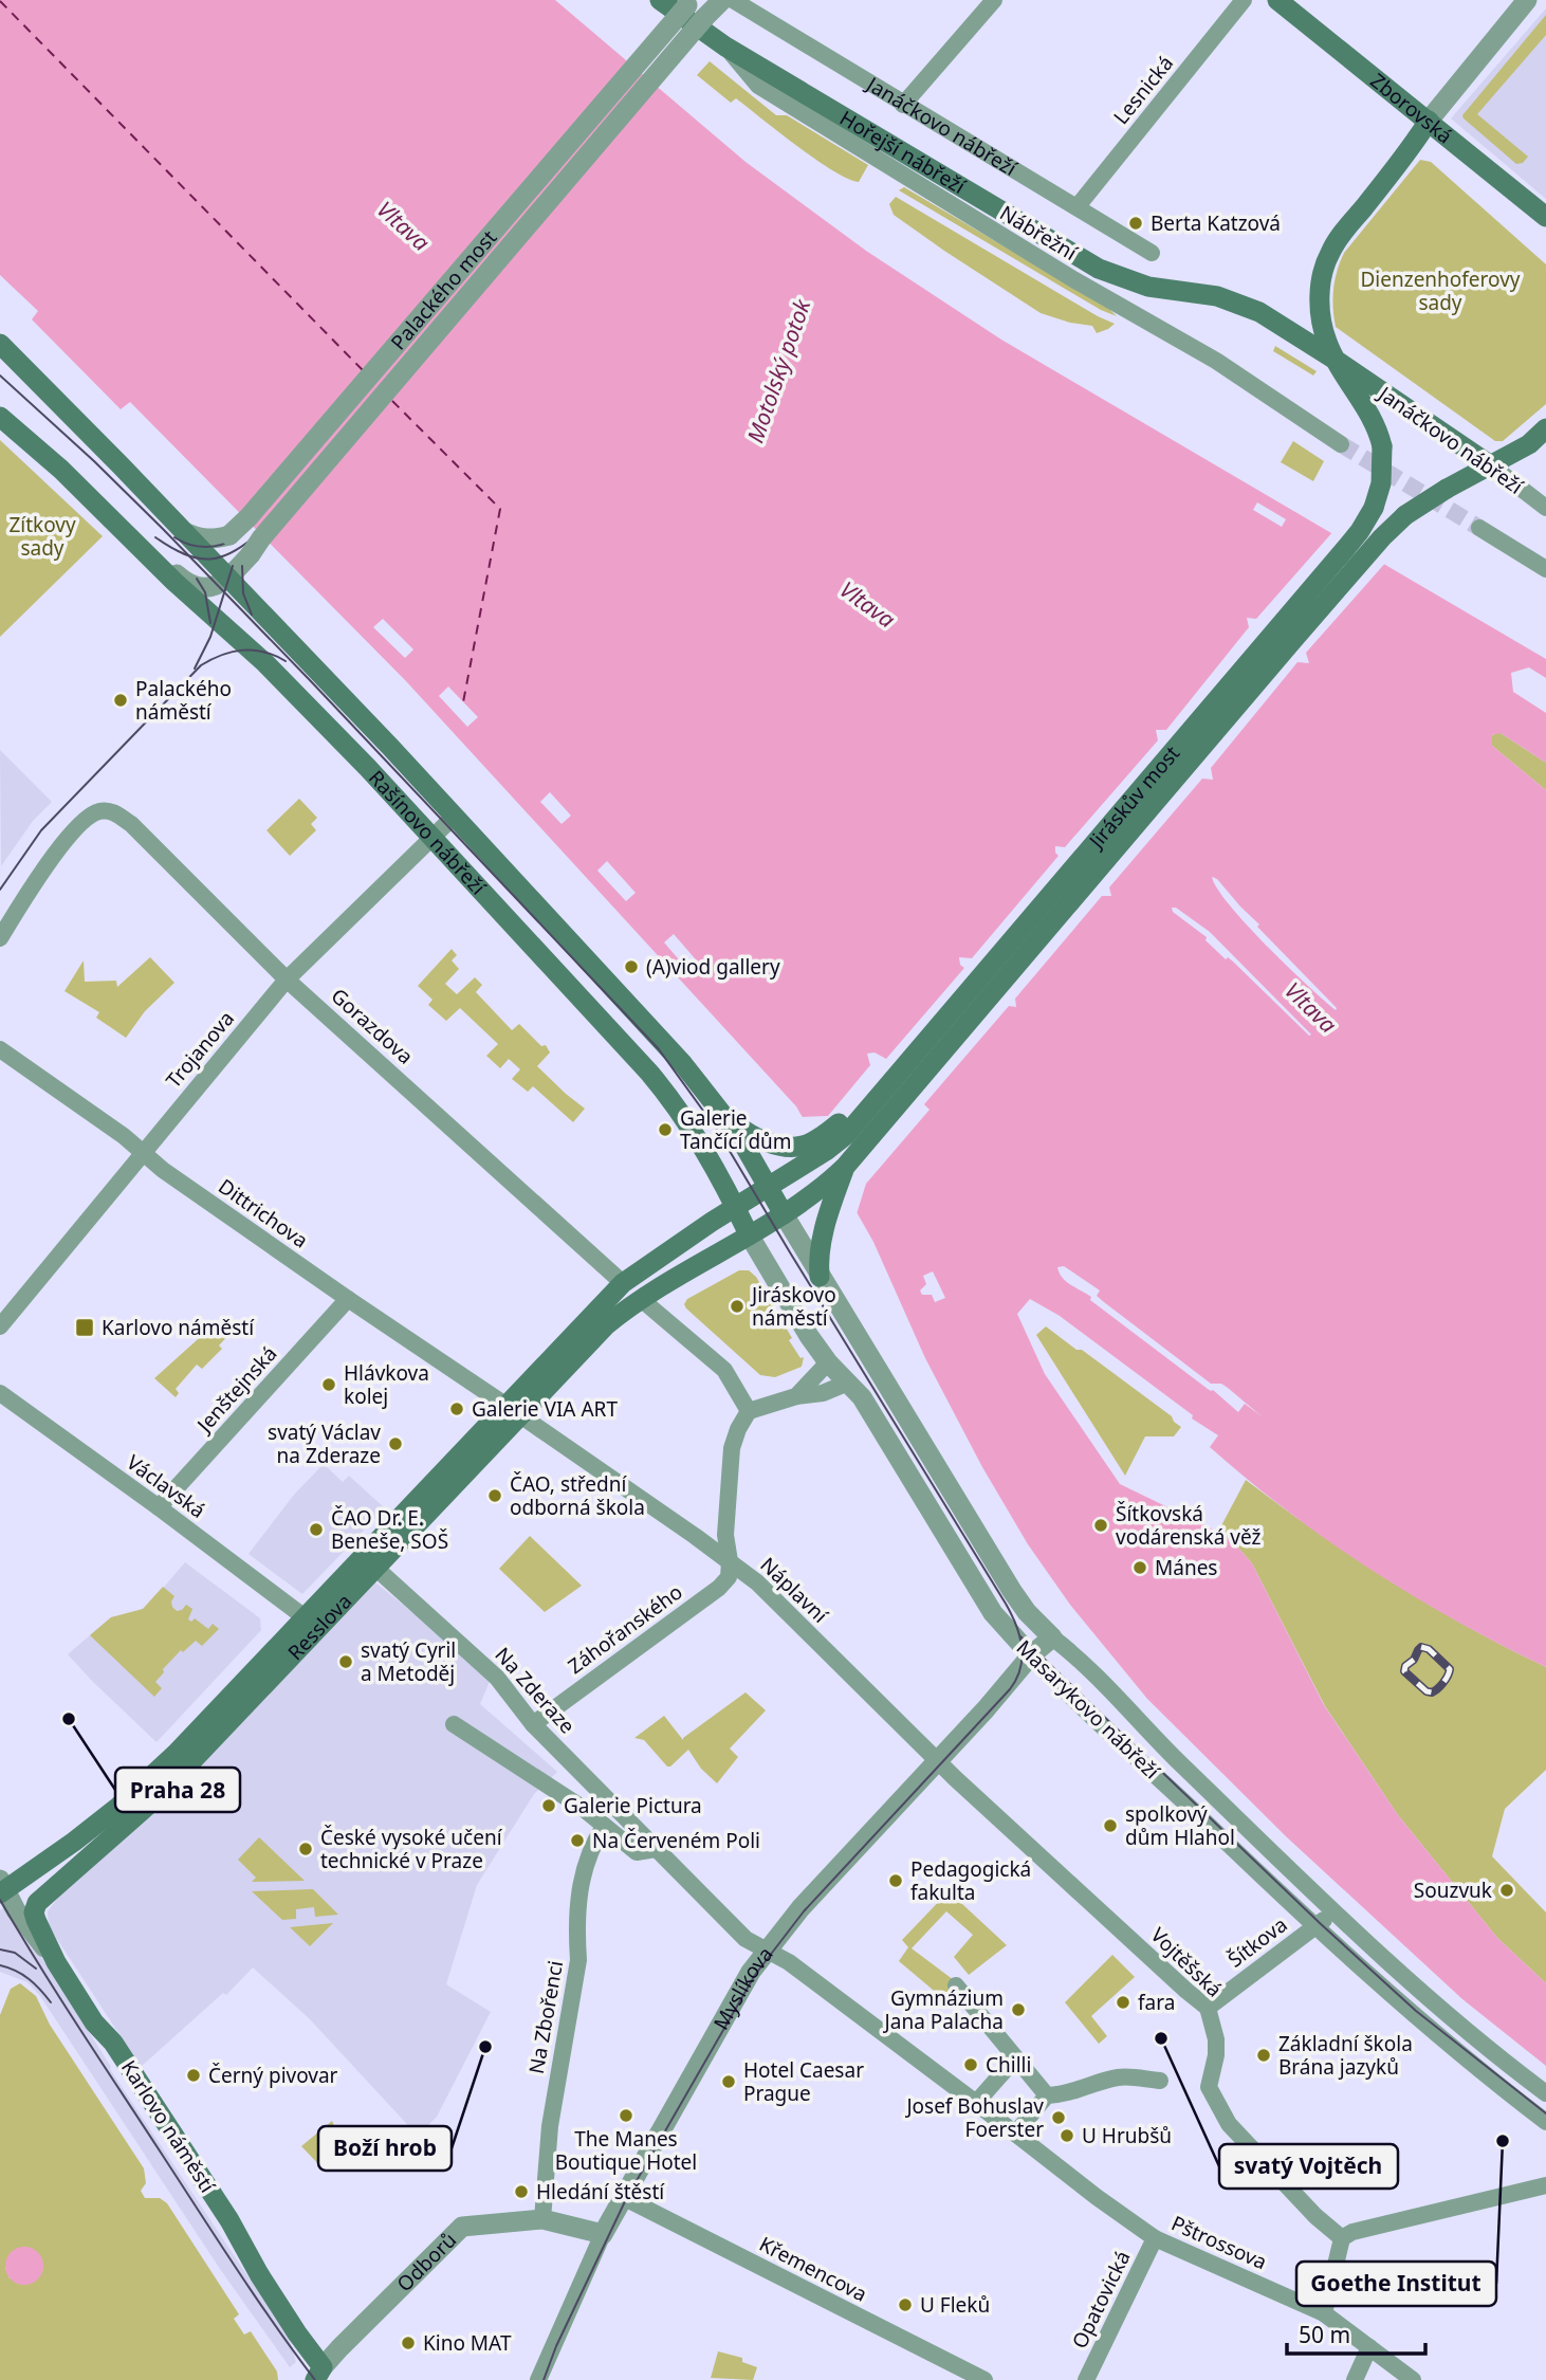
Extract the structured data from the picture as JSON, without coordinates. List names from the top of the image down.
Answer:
{
  "streets": {
    "main road": [
      "Zborovská",
      "Janáčkovo nábřeží",
      "Hořejší nábřeží",
      "Jiráskův most",
      "Rašínovo nábřeží",
      "Resslova",
      "Masarykovo nábřeží",
      "Karlovo náměstí"
    ],
    "street": [
      "Lesnická",
      "Nábřežní",
      "Palackého most",
      "Gorazdova",
      "Trojanova",
      "Dittrichova",
      "Jenštejnská",
      "Václavská",
      "Náplavní",
      "Záhořanského",
      "Na Zderaze",
      "Šítkova",
      "Vojtěšská",
      "Myslíkova",
      "Na Zbořenci",
      "Pštrossova",
      "Odborů",
      "Křemencova",
      "Opatovická"
    ]
  },
  "crossings": [
    ["Lesnická", "Janáčkovo nábřeží"],
    ["Janáčkovo nábřeží", "Hořejší nábřeží"],
    ["Janáčkovo nábřeží", "Palackého most"],
    ["Janáčkovo nábřeží", "Jiráskův most"],
    ["Hořejší nábřeží", "Nábřežní"],
    ["Palackého most", "Rašínovo nábřeží"],
    ["Jiráskův most", "Rašínovo nábřeží"],
    ["Jiráskův most", "Masarykovo nábřeží"],
    ["Rašínovo nábřeží", "Trojanova"],
    ["Rašínovo nábřeží", "Masarykovo nábřeží"],
    ["Gorazdova", "Trojanova"],
    ["Gorazdova", "Resslova"],
    ["Trojanova", "Dittrichova"],
    ["Dittrichova", "Jenštejnská"],
    ["Dittrichova", "Náplavní"],
    ["Dittrichova", "Resslova"],
    ["Dittrichova", "Záhořanského"],
    ["Jenštejnská", "Václavská"],
    ["Václavská", "Resslova"],
    ["Náplavní", "Záhořanského"],
    ["Náplavní", "Vojtěšská"],
    ["Náplavní", "Myslíkova"],
    ["Resslova", "Na Zderaze"],
    ["Resslova", "Karlovo náměstí"],
    ["Záhořanského", "Na Zderaze"],
    ["Na Zderaze", "Myslíkova"],
    ["Na Zderaze", "Pštrossova"],
    ["Masarykovo nábřeží", "Šítkova"],
    ["Masarykovo nábřeží", "Myslíkova"],
    ["Šítkova", "Vojtěšská"],
    ["Vojtěšská", "Myslíkova"],
    ["Myslíkova", "Pštrossova"],
    ["Myslíkova", "Odborů"],
    ["Myslíkova", "Křemencova"],
    ["Na Zbořenci", "Odborů"],
    ["Karlovo náměstí", "Odborů"],
    ["Pštrossova", "Opatovická"]
  ],
  "water": ["Vltava", "Motolský potok"],
  "parks": ["Dienzenhoferovy sady", "Zítkovy sady"],
  "places": {
    "other": [
      "Berta Katzová",
      "Palackého náměstí",
      "(A)viod gallery",
      "Galerie Tančící dům",
      "Jiráskovo náměstí",
      "Hlávkova kolej",
      "Galerie VIA ART",
      "svatý Václav na Zderaze",
      "ČAO, střední odborná škola",
      "Šítkovská vodárenská věž",
      "ČAO Dr. E. Beneše, SOŠ",
      "Mánes",
      "svatý Cyril a Metoděj",
      "Praha 28",
      "Galerie Pictura",
      "spolkový dům Hlahol",
      "Na Červeném Poli",
      "České vysoké učení technické v Praze",
      "Pedagogická fakulta",
      "Souzvuk",
      "fara",
      "Gymnázium Jana Palacha",
      "svatý Vojtěch",
      "Boží hrob",
      "Základní škola Brána jazyků",
      "Chilli",
      "Černý pivovar",
      "Hotel Caesar Prague",
      "The Manes Boutique Hotel",
      "Josef Bohuslav Foerster",
      "U Hrubšů",
      "Goethe Institut",
      "Hledání štěstí",
      "U Fleků",
      "Kino MAT"
    ],
    "transit": ["Karlovo náměstí"]
  },
  "scale_bar": "50 m"
}
